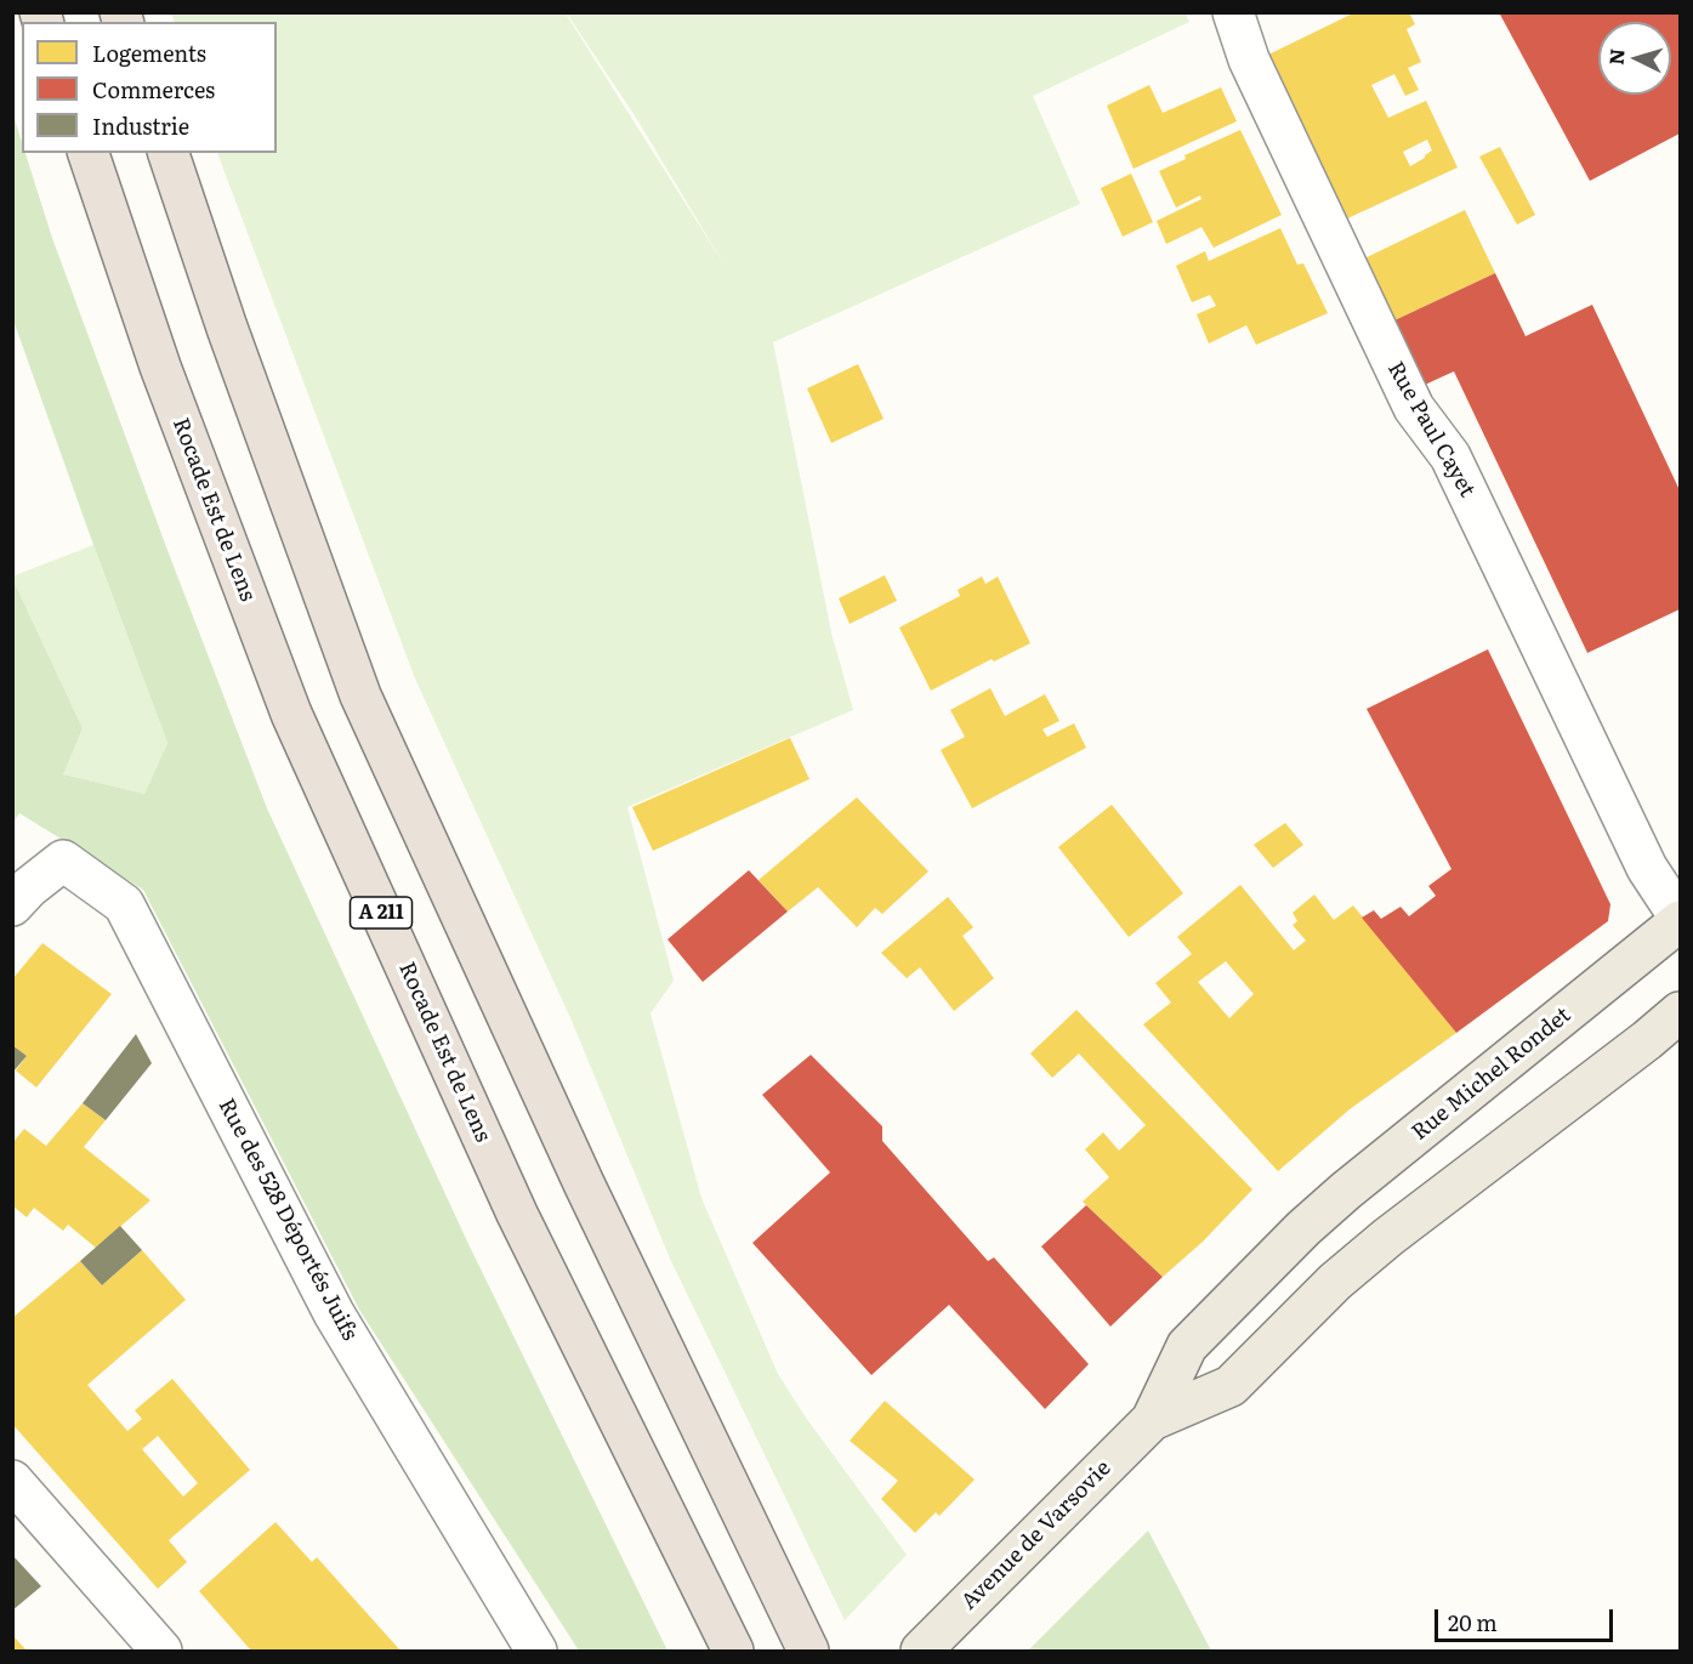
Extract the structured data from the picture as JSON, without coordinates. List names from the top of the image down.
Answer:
{
  "streets": {
    "highway": ["Rocade Est de Lens", "A 211"],
    "main road": ["Rue Michel Rondet", "Avenue de Varsovie"],
    "street": ["Rue Paul Cayet", "Rue des 528 Déportés Juifs"]
  },
  "crossings": [
    ["Rue Paul Cayet", "Rue Michel Rondet"],
    ["Rue Michel Rondet", "Avenue de Varsovie"]
  ],
  "legend": ["Logements", "Commerces", "Industrie"],
  "scale_bar": "20 m",
  "north": "left"
}
